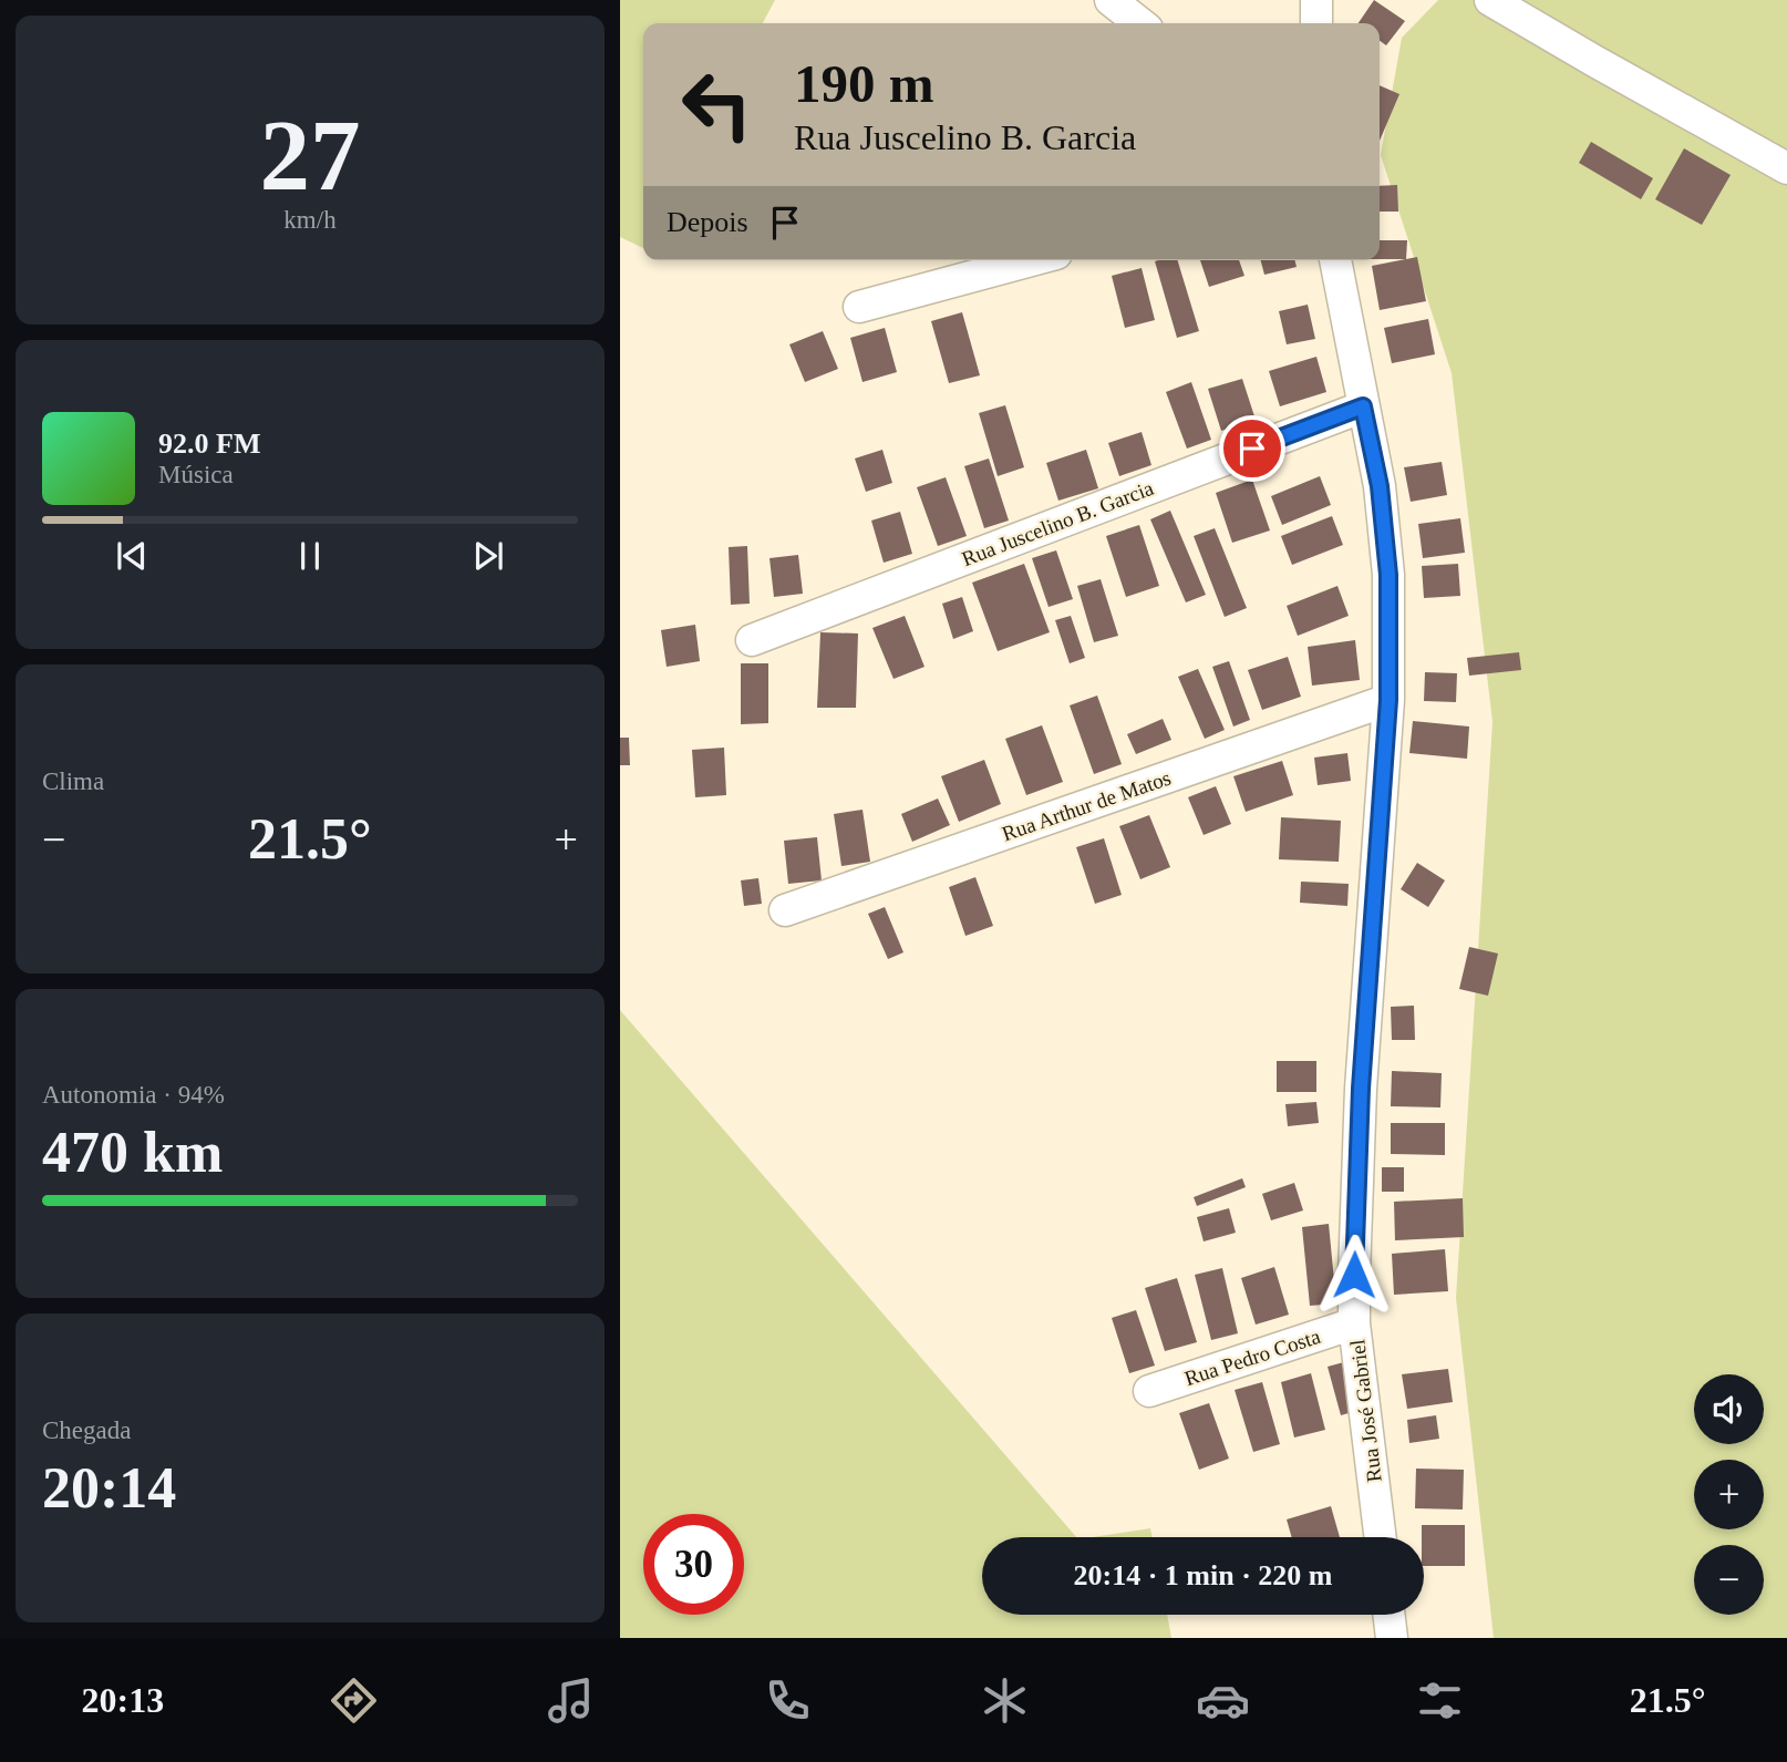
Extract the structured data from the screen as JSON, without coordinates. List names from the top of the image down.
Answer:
{
  "streets": {
    "street": [
      "Rua Juscelino B. Garcia",
      "Rua Arthur de Matos",
      "Rua Pedro Costa",
      "Rua José Gabriel"
    ]
  },
  "crossings": [
    ["Rua Juscelino B. Garcia", "Rua José Gabriel"],
    ["Rua Arthur de Matos", "Rua José Gabriel"],
    ["Rua Pedro Costa", "Rua José Gabriel"]
  ],
  "page": {
    "tile": [
      ["27", "km/h"],
      "Clima",
      ["Autonomia · 94%", "470 km"],
      ["Chegada", "20:14"]
    ],
    "turn": ["190 m", "Rua Juscelino B. Garcia"],
    "then": "Depois",
    "song": ["92.0 FM", "Música"],
    "heat": ["−", "21.5°", "+"],
    "map_buttons": ["+", "−"],
    "limit": "30",
    "trip": "20:14 · 1 min · 220 m",
    "tabs": ["20:13", "21.5°"]
  }
}
